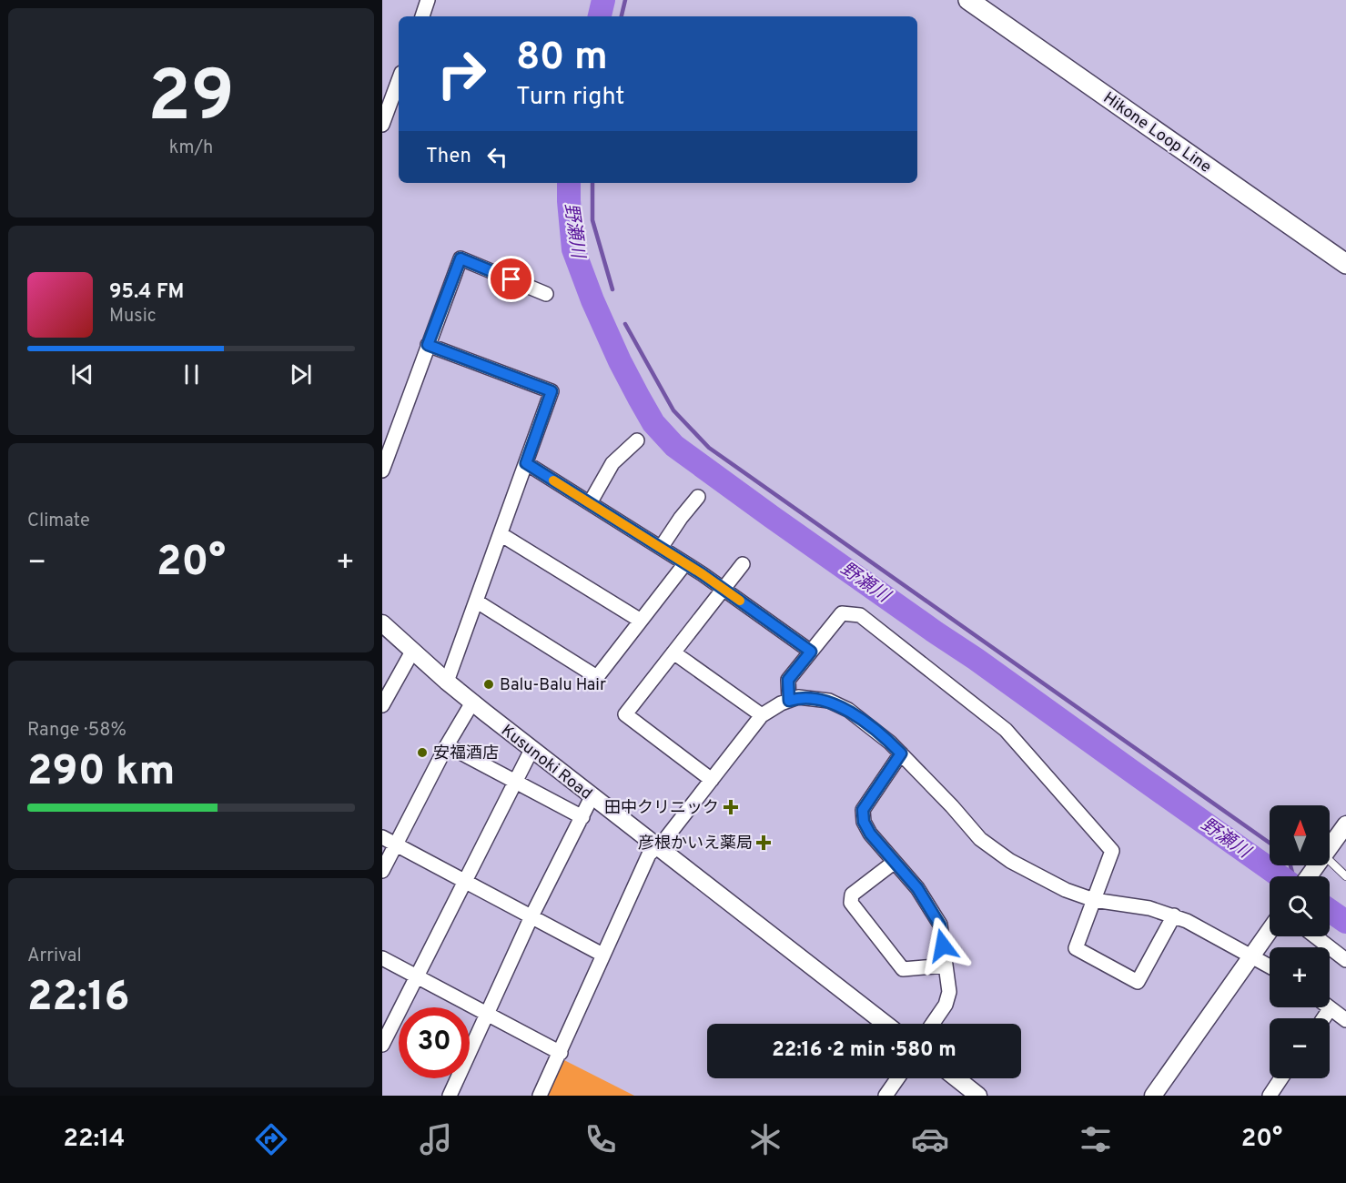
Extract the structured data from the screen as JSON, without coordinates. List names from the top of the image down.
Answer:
{
  "streets": {
    "main road": ["Hikone Loop Line"],
    "street": ["Kusunoki Road"]
  },
  "water": ["野瀬川"],
  "places": {
    "other": ["Balu-Balu Hair", "安福酒店"],
    "health": ["田中クリニック", "彦根かいえ薬局"]
  },
  "north": "top",
  "page": {
    "tile": [
      ["29", "km/h"],
      "Climate",
      ["Range · 58%", "290 km"],
      ["Arrival", "22:16"]
    ],
    "turn": ["80 m", "Turn right"],
    "then": "Then",
    "song": ["95.4 FM", "Music"],
    "heat": ["−", "20°", "+"],
    "map_buttons": ["+", "−"],
    "limit": "30",
    "trip": "22:16 · 2 min · 580 m",
    "tabs": ["22:14", "20°"]
  }
}
